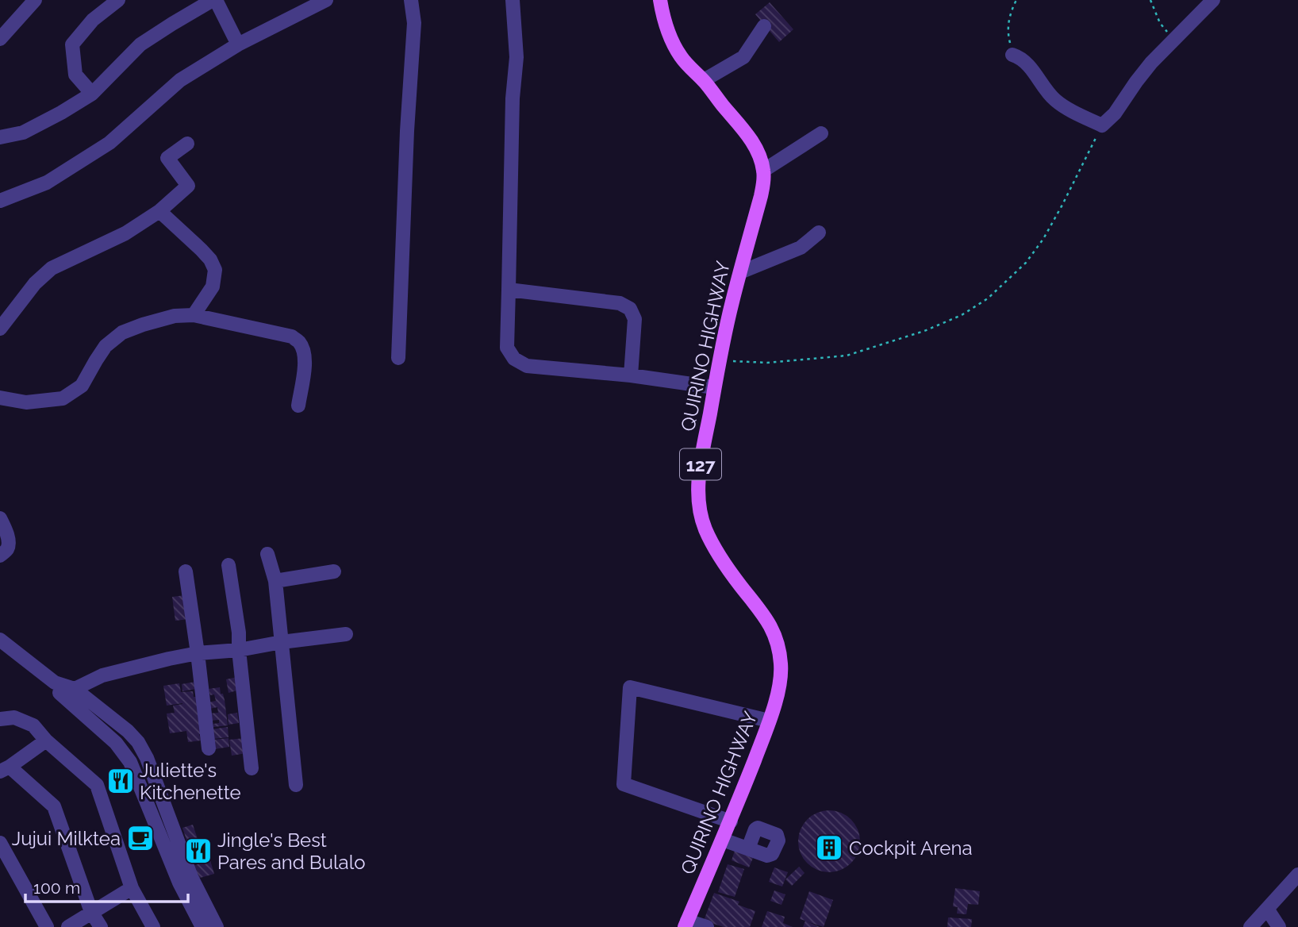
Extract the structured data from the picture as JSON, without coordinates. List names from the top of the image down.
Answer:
{
  "streets": {
    "main road": ["QUIRINO HIGHWAY", "127"]
  },
  "places": {
    "restaurant": ["Juliette's Kitchenette", "Jingle's Best Pares and Bulalo"],
    "cafe": ["Jujui Milktea"],
    "building": ["Cockpit Arena"]
  },
  "scale_bar": "100 m"
}
